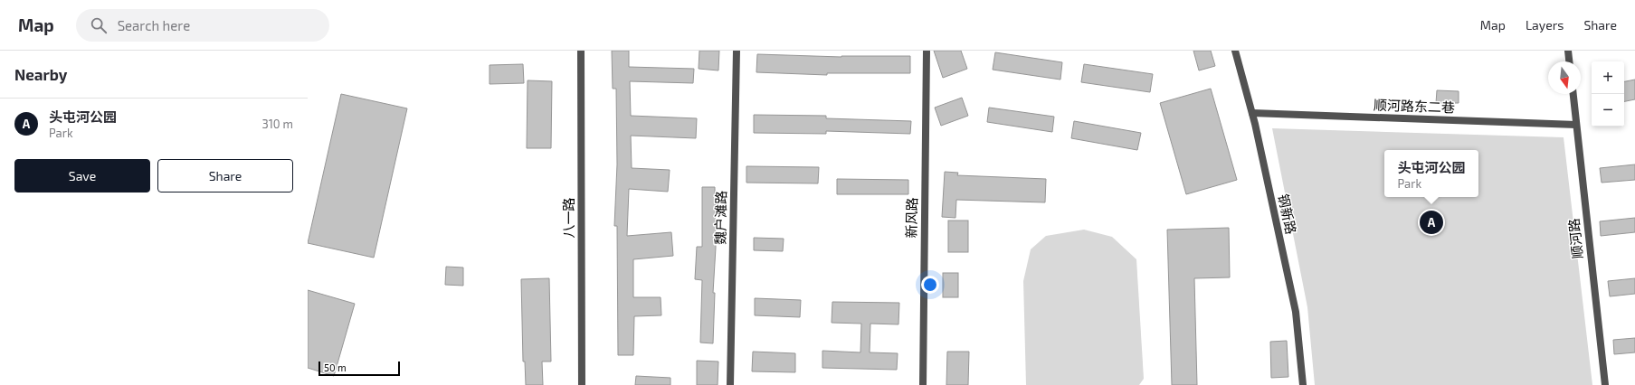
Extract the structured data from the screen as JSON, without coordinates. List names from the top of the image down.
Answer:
{
  "streets": {
    "street": [
      "顺河路东二巷",
      "钢新路",
      "八一路",
      "魏户滩路",
      "新风路",
      "顺河路"
    ]
  },
  "crossings": [
    ["顺河路东二巷", "钢新路"],
    ["顺河路东二巷", "顺河路"]
  ],
  "scale_bar": "50 m",
  "north": "bottom",
  "page": {
    "header": "Map",
    "search": "Search here",
    "nav": ["Map", "Layers", "Share"],
    "heading": "Nearby",
    "map_buttons": ["+", "−"],
    "list": [
      {
        "mark": "A",
        "name": "头屯河公园",
        "note": "Park",
        "value": "310 m"
      }
    ],
    "buttons": ["Save", "Share"],
    "popup": ["头屯河公园", "Park"],
    "pins": "A",
    "scale": "50 m"
  }
}
